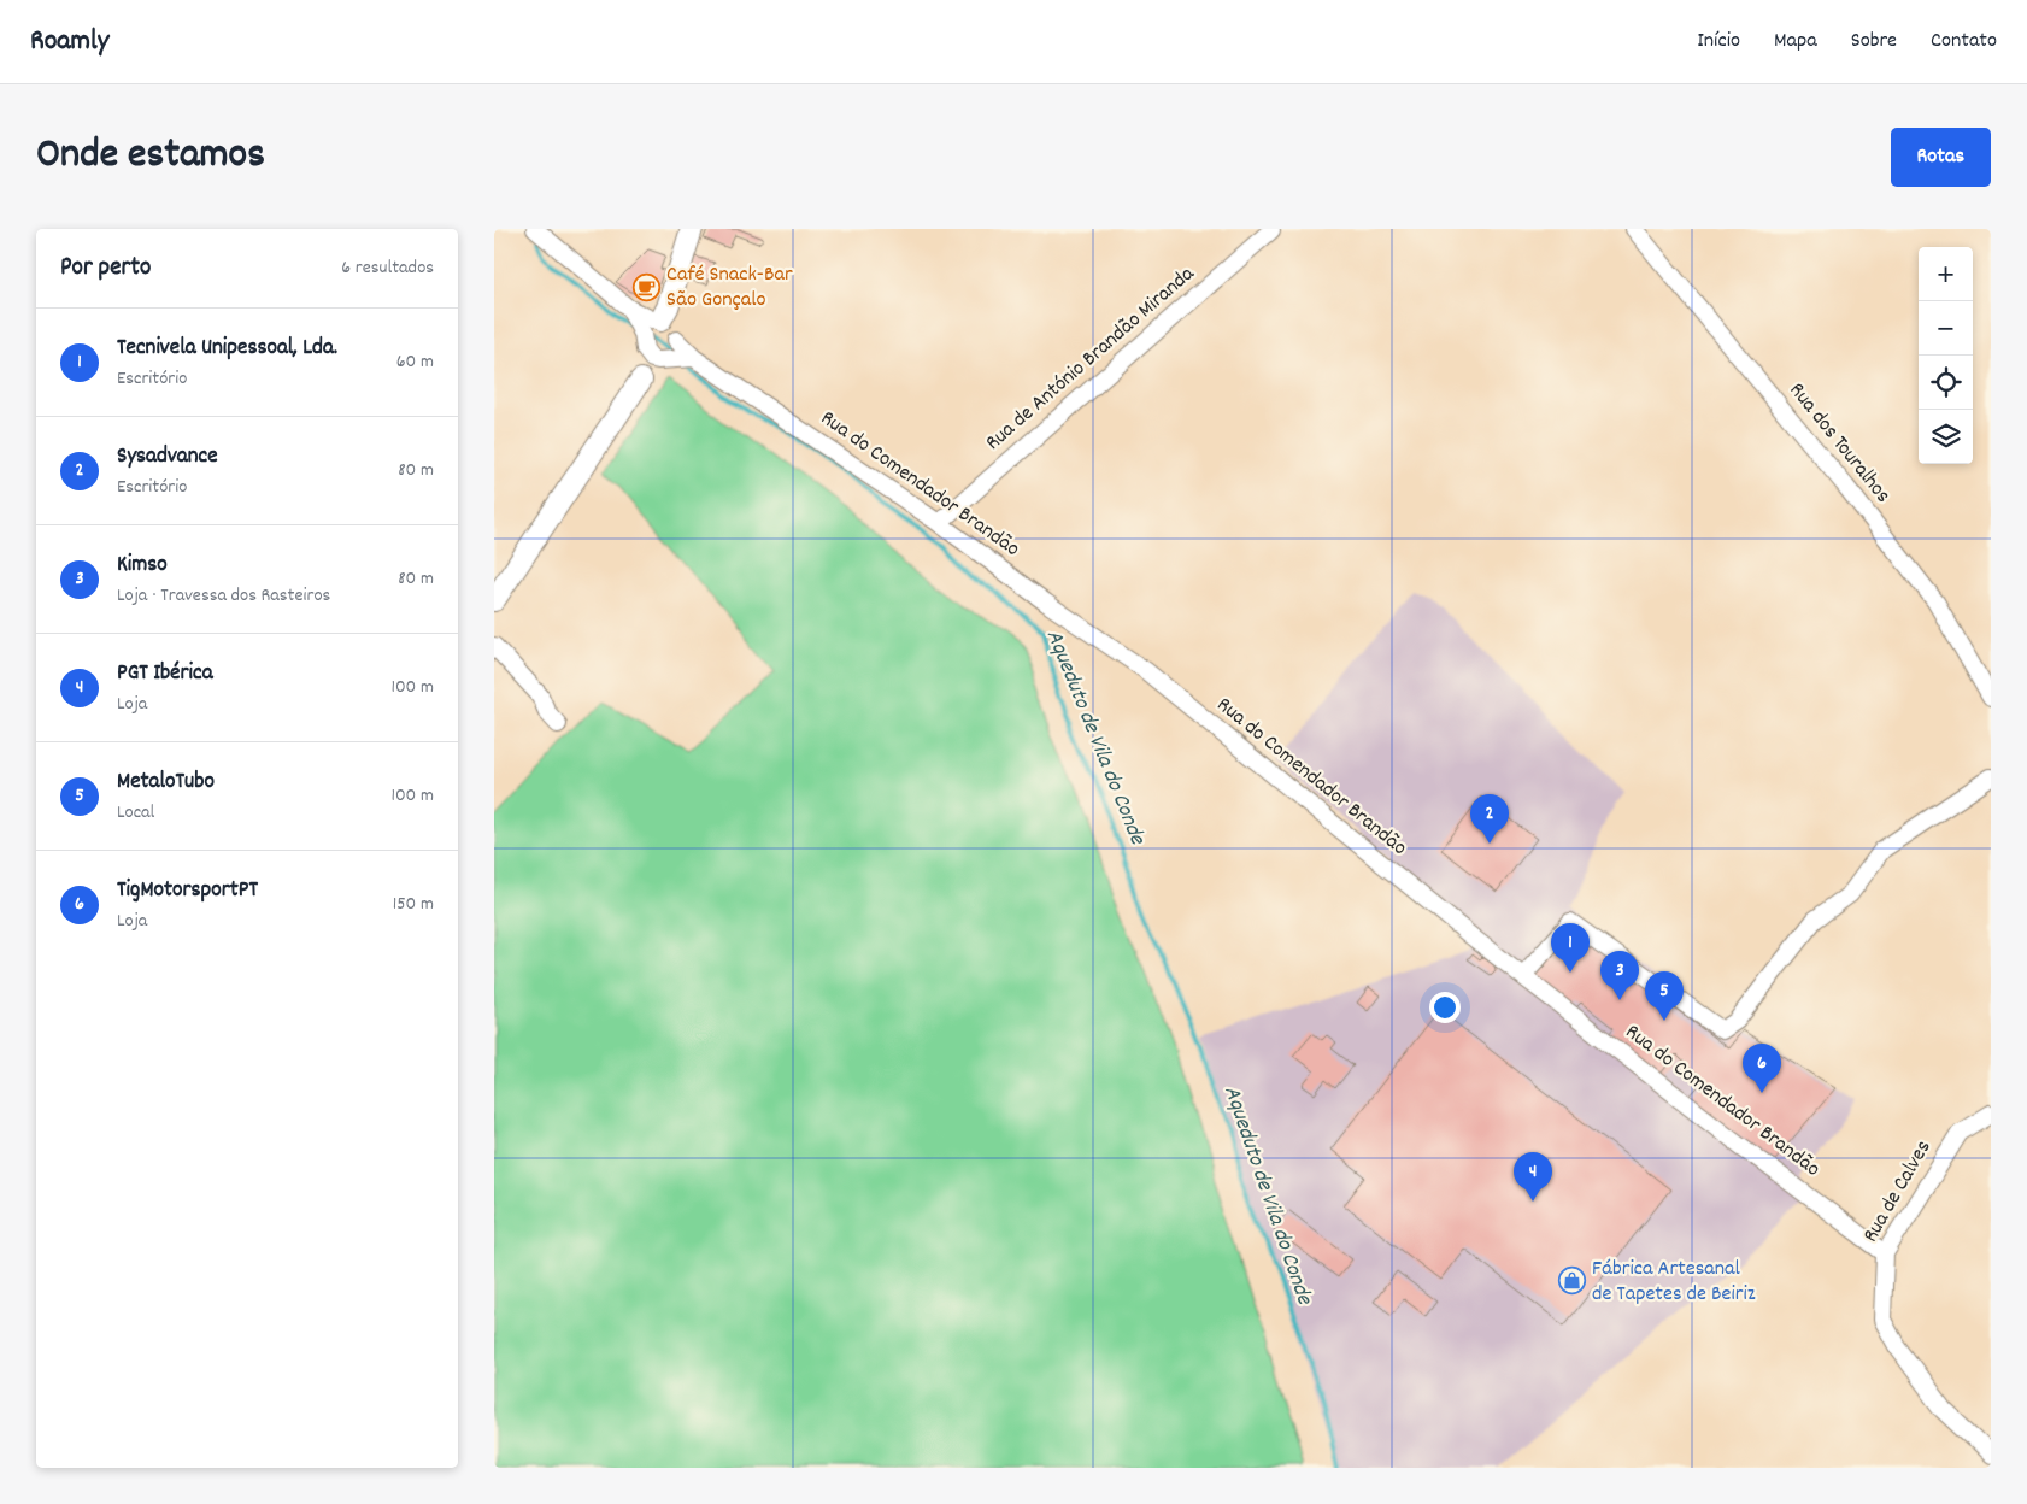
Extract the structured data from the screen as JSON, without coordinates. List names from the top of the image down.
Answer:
{
  "streets": {
    "street": [
      "Rua de António Brandão Miranda",
      "Rua dos Touralhos",
      "Rua do Comendador Brandão",
      "Rua de Calves"
    ]
  },
  "crossings": [
    ["Rua de António Brandão Miranda", "Rua do Comendador Brandão"],
    ["Rua do Comendador Brandão", "Rua de Calves"]
  ],
  "water": ["Aqueduto de Vila do Conde"],
  "places": {
    "cafe": ["Café Snack-Bar São Gonçalo"],
    "shop": ["Fábrica Artesanal de Tapetes de Beiriz"]
  },
  "page": {
    "header": "Roamly",
    "nav": [
      "Início",
      "Mapa",
      "Sobre",
      "Contato"
    ],
    "title": "Onde estamos",
    "buttons": "Rotas",
    "heading": ["Por perto", "6 resultados"],
    "map_buttons": ["+", "−"],
    "list": [
      {
        "mark": "1",
        "name": "Tecnivela Unipessoal, Lda.",
        "note": "Escritório",
        "value": "60 m"
      },
      {
        "mark": "2",
        "name": "Sysadvance",
        "note": "Escritório",
        "value": "80 m"
      },
      {
        "mark": "3",
        "name": "Kimso",
        "note": "Loja · Travessa dos Rasteiros",
        "value": "80 m"
      },
      {
        "mark": "4",
        "name": "PGT Ibérica",
        "note": "Loja",
        "value": "100 m"
      },
      {
        "mark": "5",
        "name": "MetaloTubo",
        "note": "Local",
        "value": "100 m"
      },
      {
        "mark": "6",
        "name": "TigMotorsportPT",
        "note": "Loja",
        "value": "150 m"
      }
    ],
    "pins": [
      "2",
      "1",
      "3",
      "5",
      "6",
      "4"
    ]
  }
}
